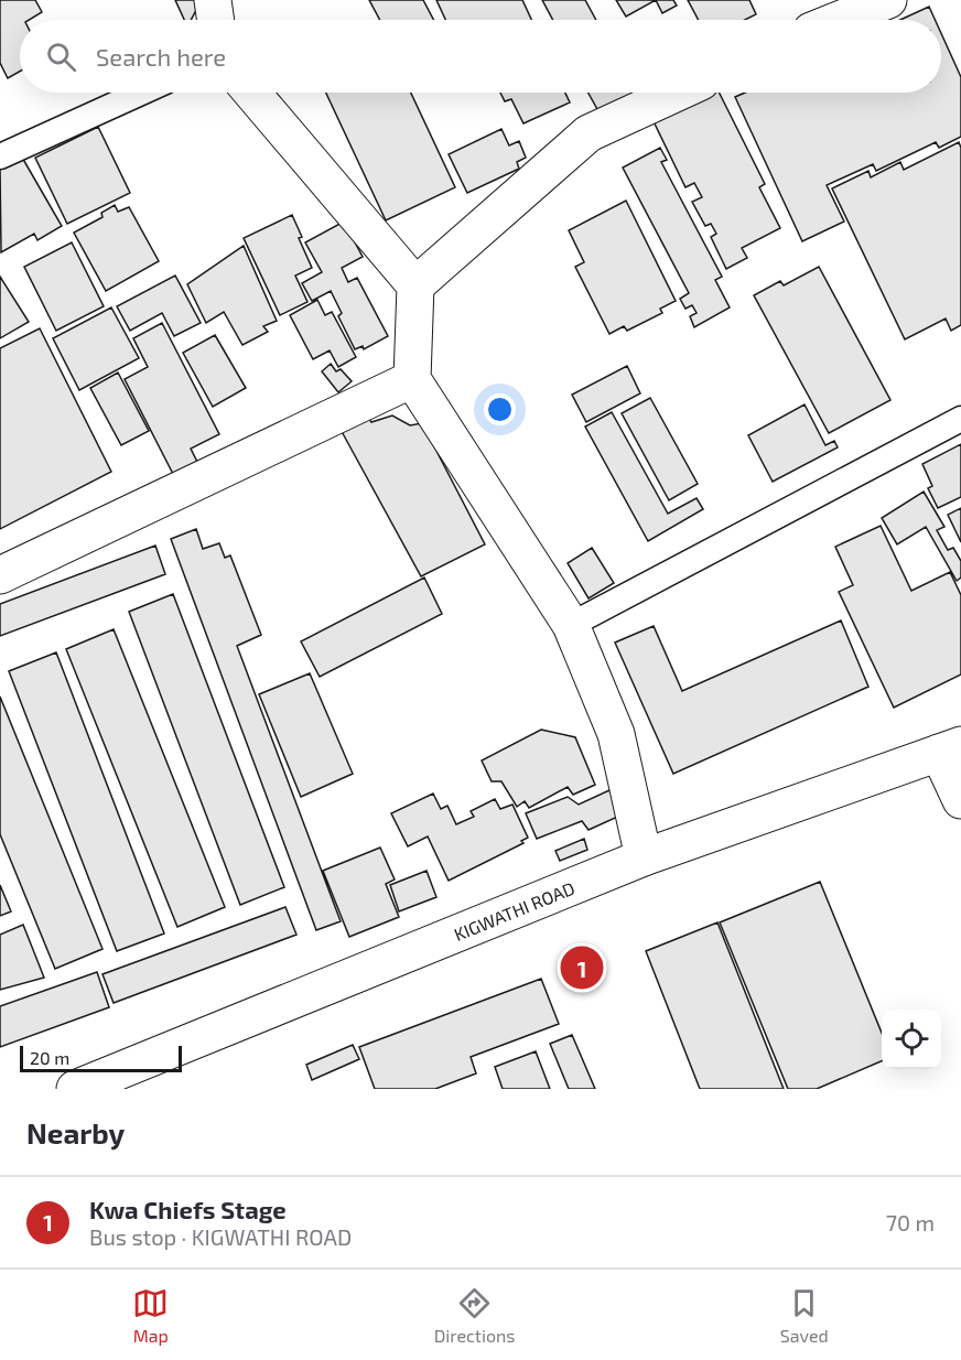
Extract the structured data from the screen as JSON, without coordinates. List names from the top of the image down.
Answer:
{
  "streets": {
    "street": ["KIGWATHI ROAD"]
  },
  "scale_bar": "20 m",
  "page": {
    "search": "Search here",
    "pins": "1",
    "scale": "20 m",
    "heading": "Nearby",
    "list": [
      {
        "mark": "1",
        "name": "Kwa Chiefs Stage",
        "note": "Bus stop · KIGWATHI ROAD",
        "value": "70 m"
      }
    ],
    "nav": ["Map", "Directions", "Saved"]
  }
}
